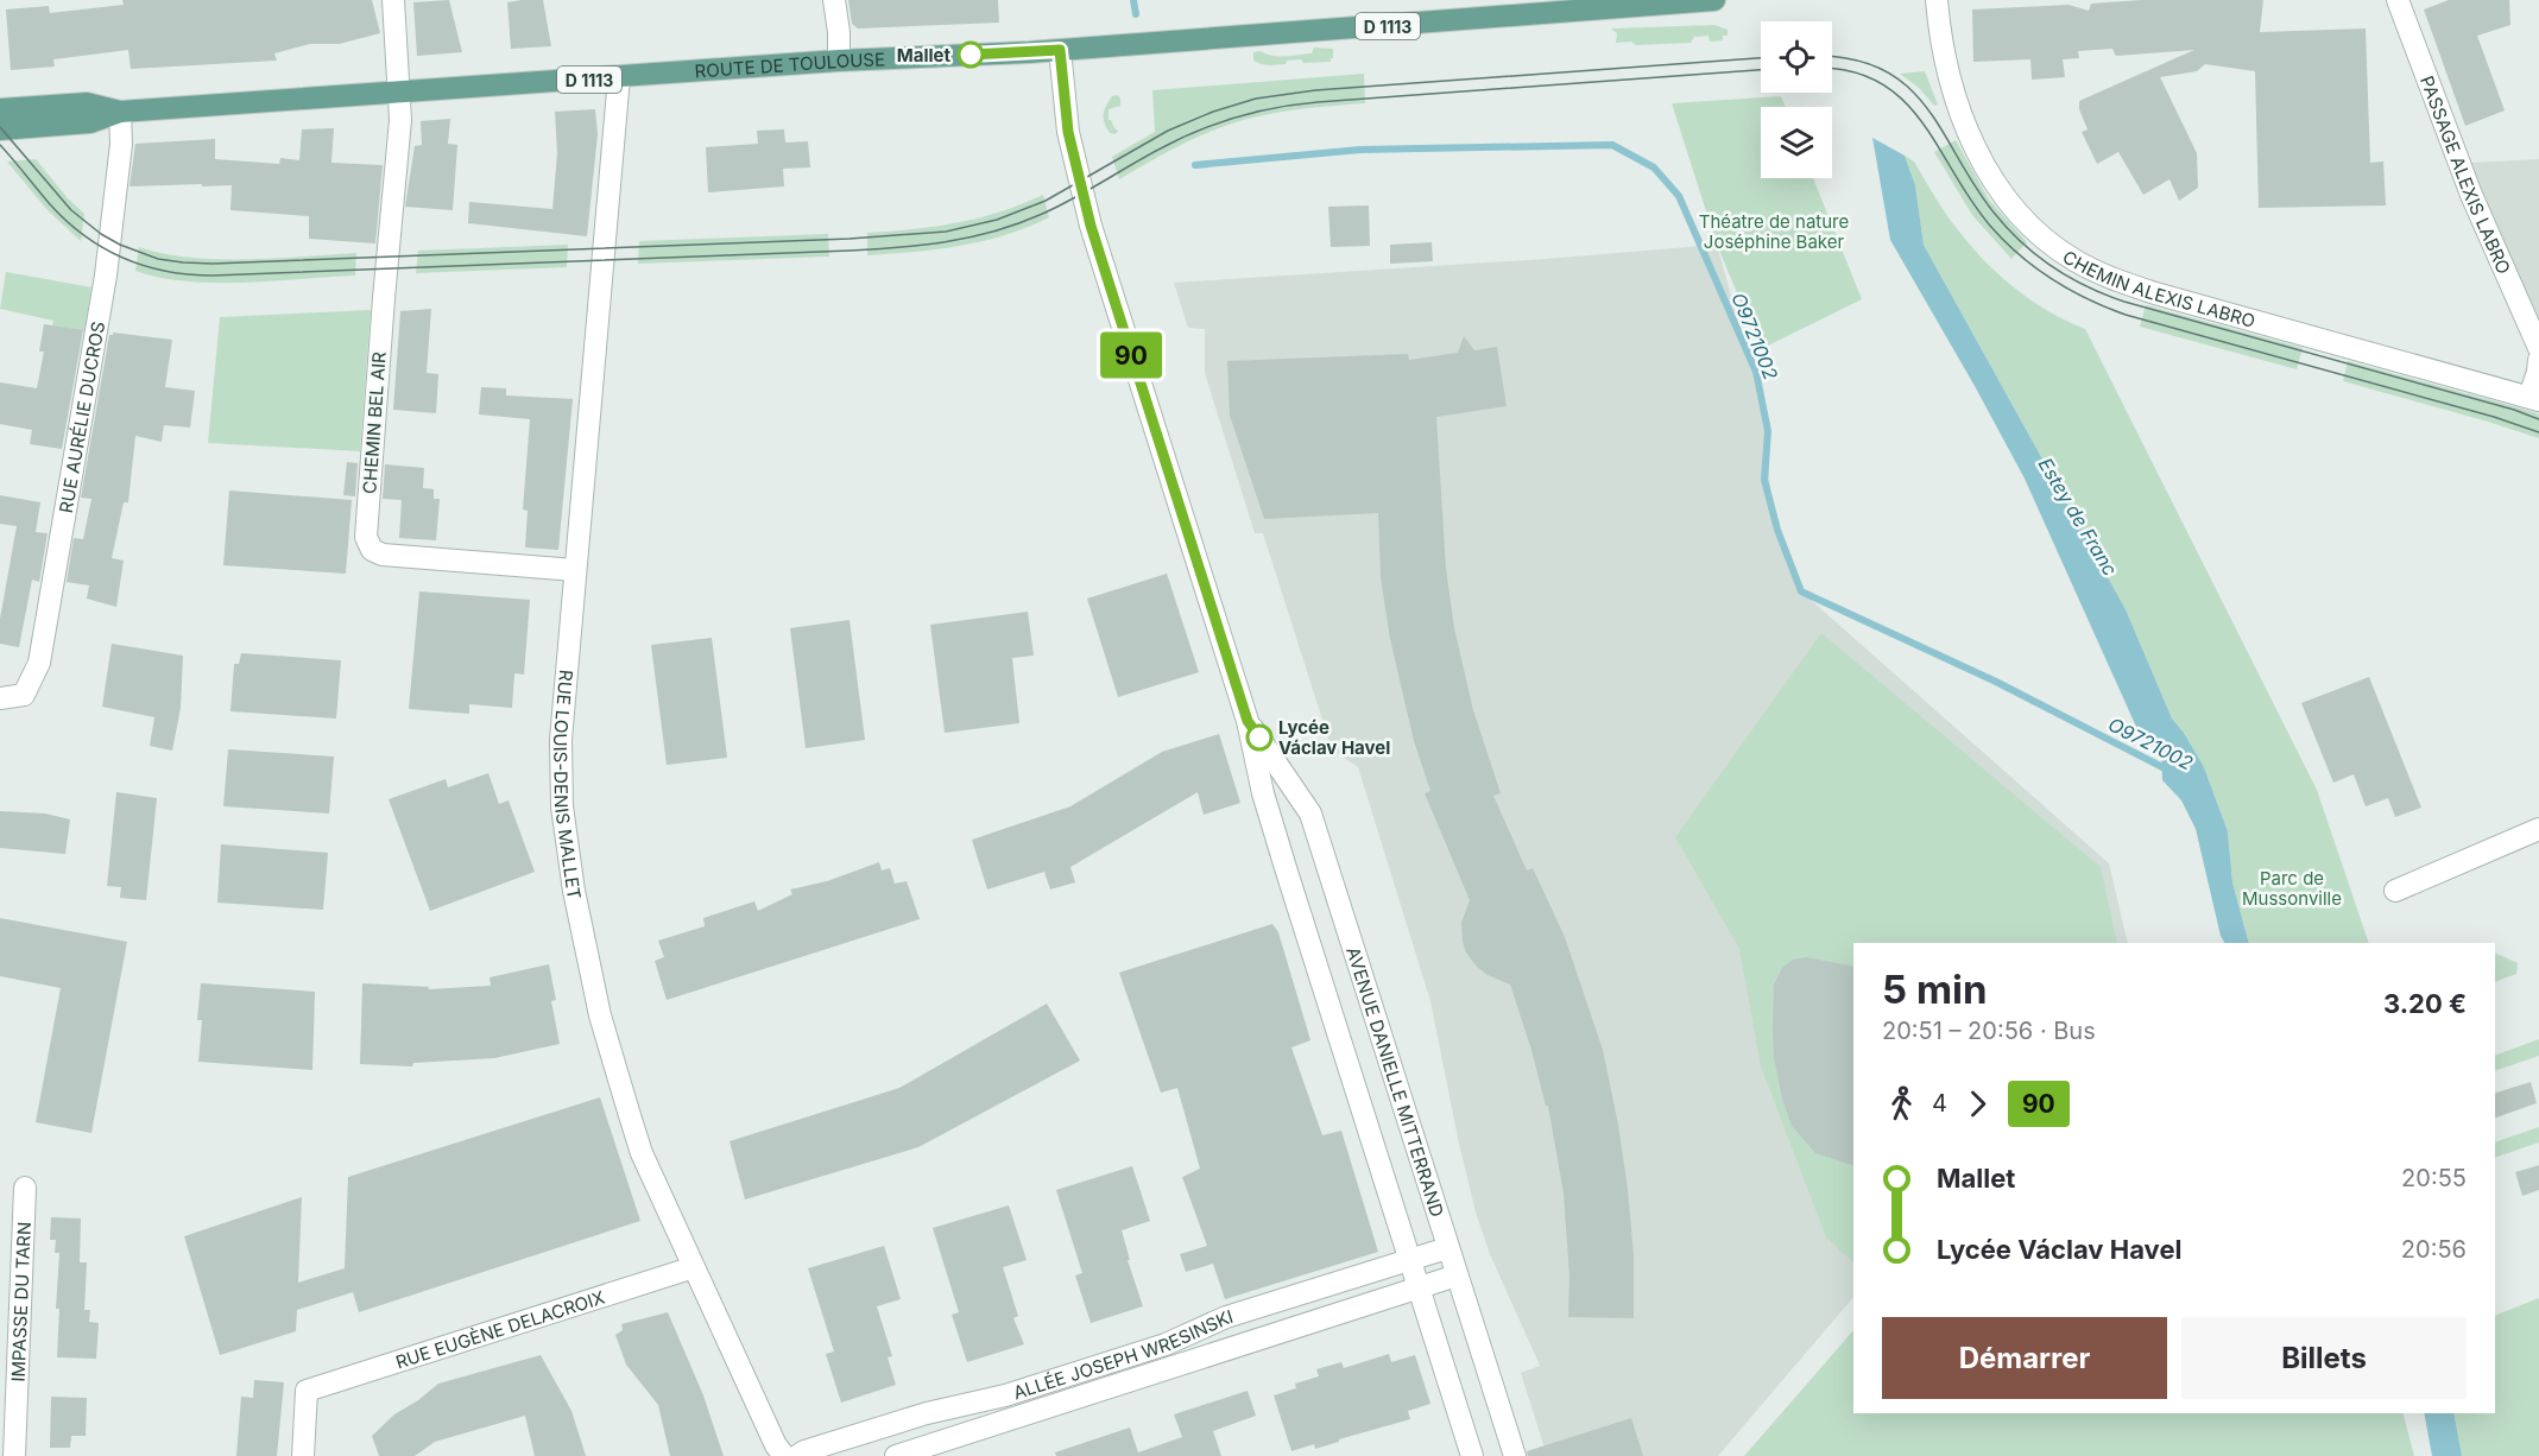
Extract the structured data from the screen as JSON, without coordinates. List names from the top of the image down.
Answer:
{
  "streets": {
    "main road": ["D 1113", "ROUTE DE TOULOUSE"],
    "street": [
      "PASSAGE ALEXIS LABRO",
      "CHEMIN ALEXIS LABRO",
      "RUE AURÉLIE DUCROS",
      "CHEMIN BEL AIR",
      "RUE LOUIS-DENIS MALLET",
      "AVENUE DANIELLE MITTERRAND",
      "IMPASSE DU TARN",
      "RUE EUGÈNE DELACROIX",
      "ALLÉE JOSEPH WRESINSKI"
    ]
  },
  "crossings": [
    ["ROUTE DE TOULOUSE", "RUE AURÉLIE DUCROS"],
    ["ROUTE DE TOULOUSE", "CHEMIN BEL AIR"],
    ["ROUTE DE TOULOUSE", "RUE LOUIS-DENIS MALLET"],
    ["ROUTE DE TOULOUSE", "AVENUE DANIELLE MITTERRAND"],
    ["CHEMIN BEL AIR", "RUE LOUIS-DENIS MALLET"],
    ["RUE LOUIS-DENIS MALLET", "RUE EUGÈNE DELACROIX"],
    ["AVENUE DANIELLE MITTERRAND", "ALLÉE JOSEPH WRESINSKI"]
  ],
  "water": ["O9721002", "Estey de Franc"],
  "parks": ["Théatre de nature Joséphine Baker", "Parc de Mussonville"],
  "places": ["Mallet", "Lycée Václav Havel"],
  "lines": ["bus line 90"],
  "page": {
    "on_map": "90",
    "heading": ["5 min", "20:51 – 20:56 · Bus", "3.20 €"],
    "legs": ["4", "90"],
    "list": [
      {
        "name": "Mallet",
        "value": "20:55"
      },
      {
        "name": "Lycée Václav Havel",
        "value": "20:56"
      }
    ],
    "buttons": ["Démarrer", "Billets"]
  }
}
